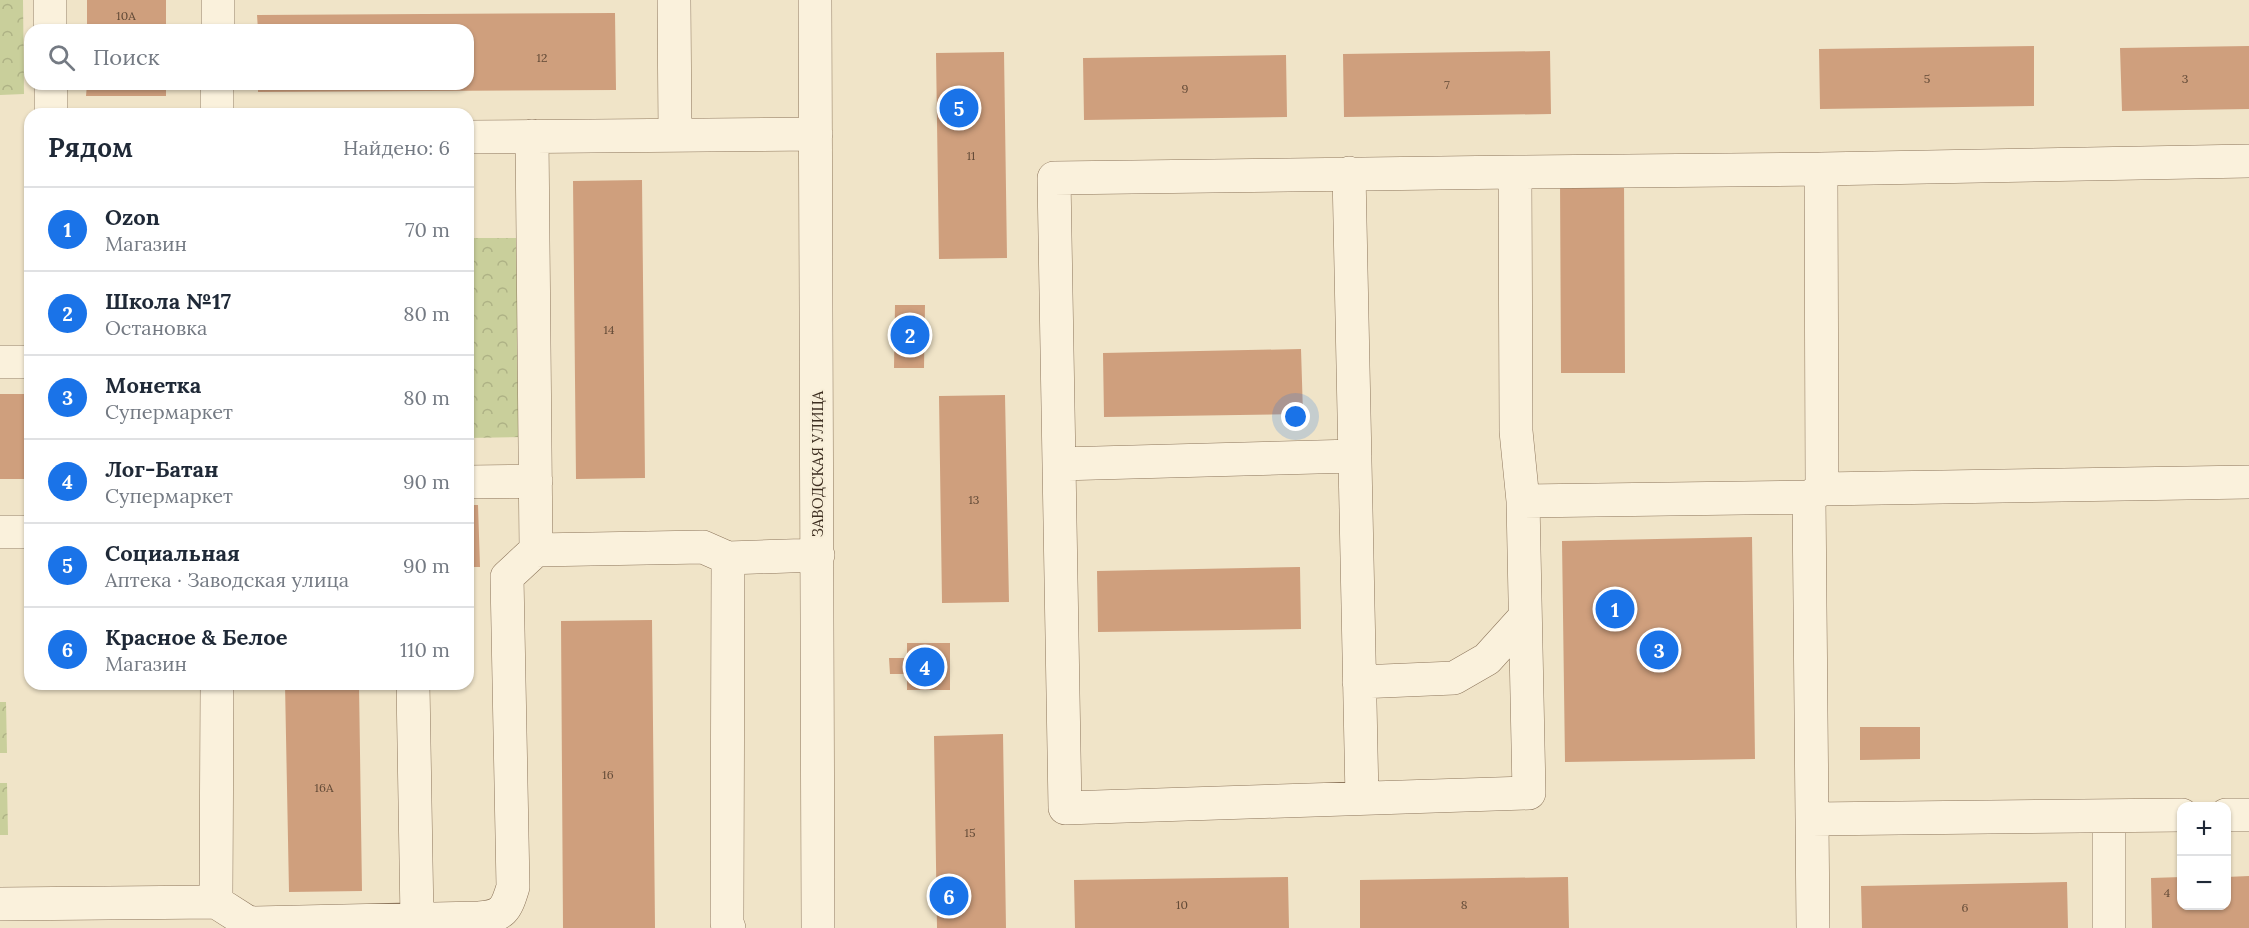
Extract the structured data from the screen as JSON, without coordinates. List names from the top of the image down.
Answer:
{
  "streets": {
    "street": ["ЗАВОДСКАЯ УЛИЦА"]
  },
  "house_numbers": [
    "10А",
    "12",
    "5",
    "3",
    "7",
    "9",
    "11",
    "14",
    "13",
    "16",
    "16А",
    "15",
    "4",
    "10",
    "8",
    "6"
  ],
  "page": {
    "search": "Поиск",
    "pins": [
      "5",
      "2",
      "1",
      "3",
      "4",
      "6"
    ],
    "heading": ["Рядом", "Найдено: 6"],
    "list": [
      {
        "mark": "1",
        "name": "Ozon",
        "note": "Магазин",
        "value": "70 m"
      },
      {
        "mark": "2",
        "name": "Школа №17",
        "note": "Остановка",
        "value": "80 m"
      },
      {
        "mark": "3",
        "name": "Монетка",
        "note": "Супермаркет",
        "value": "80 m"
      },
      {
        "mark": "4",
        "name": "Лог-Батан",
        "note": "Супермаркет",
        "value": "90 m"
      },
      {
        "mark": "5",
        "name": "Социальная",
        "note": "Аптека · Заводская улица",
        "value": "90 m"
      },
      {
        "mark": "6",
        "name": "Красное & Белое",
        "note": "Магазин",
        "value": "110 m"
      }
    ],
    "map_buttons": ["+", "−"]
  }
}
